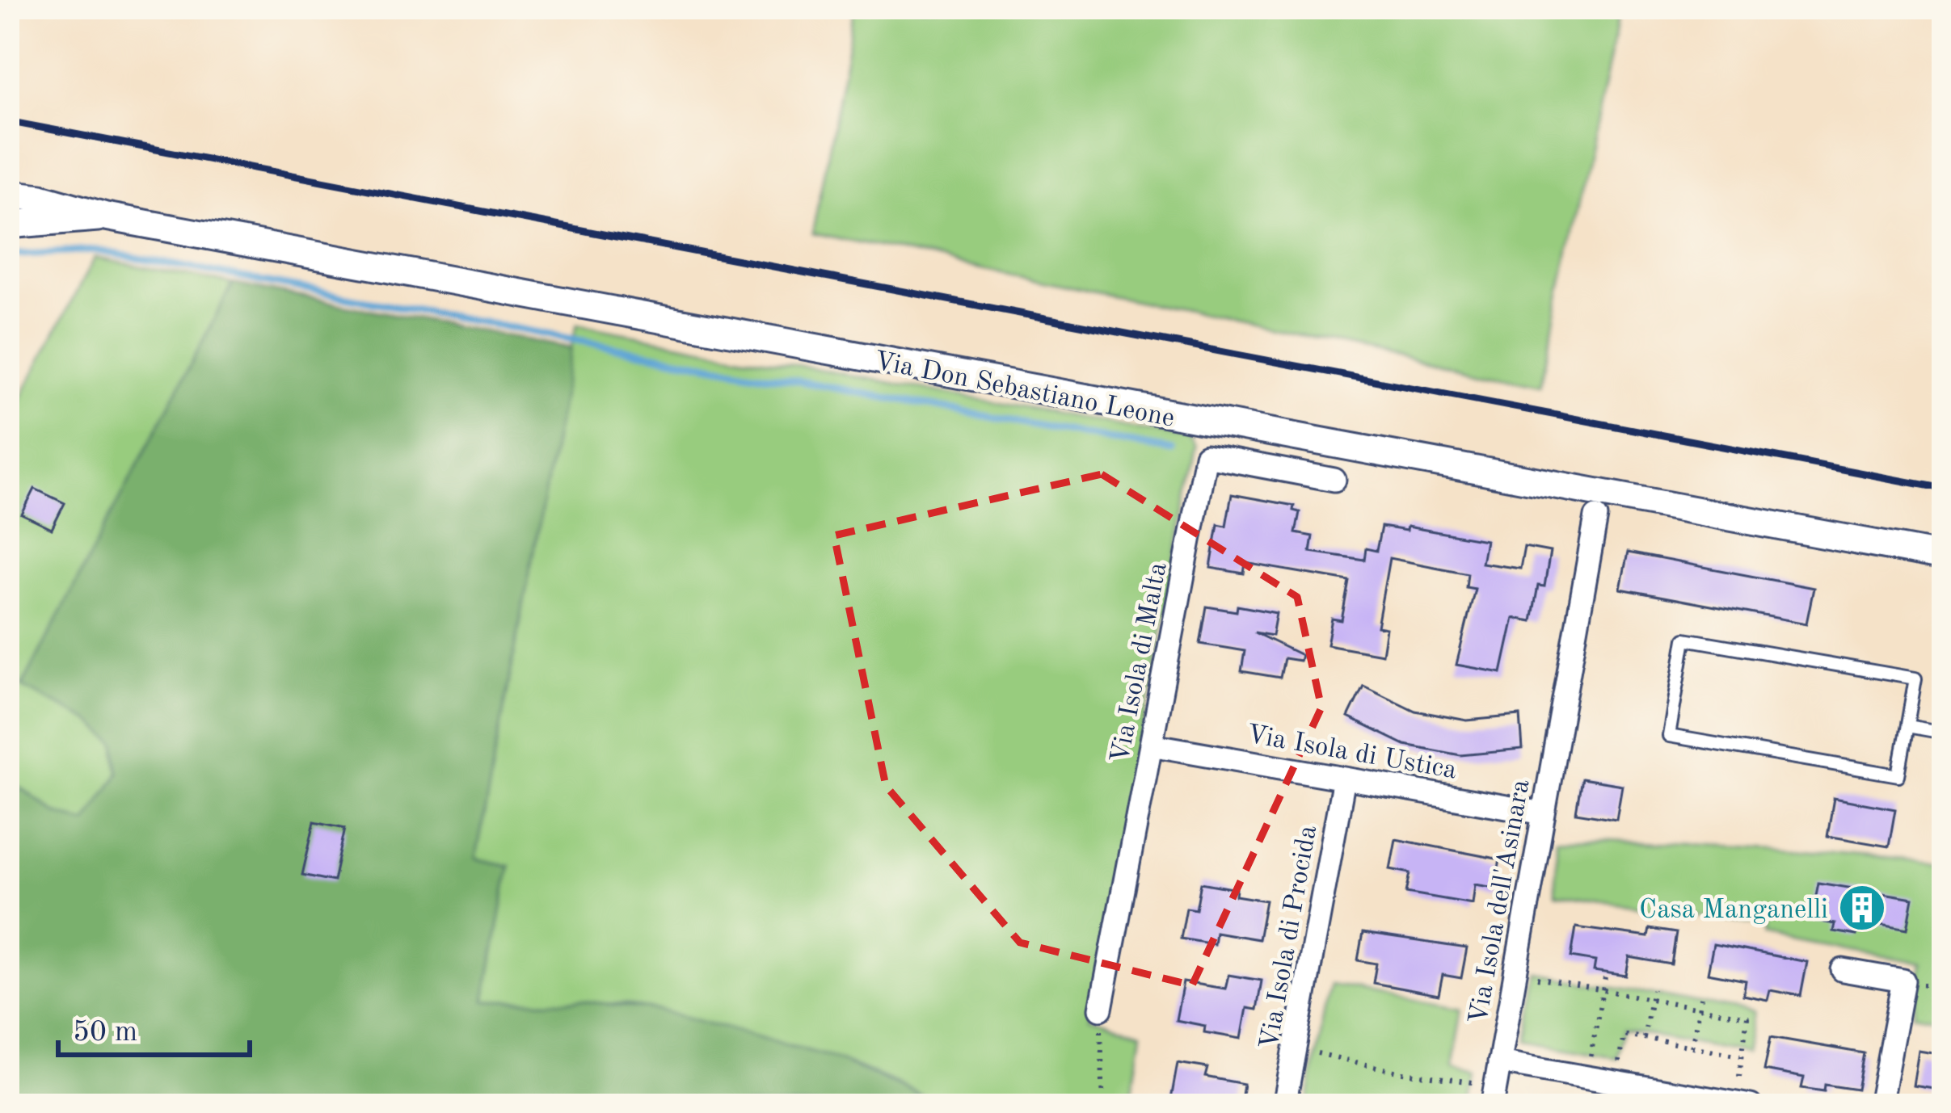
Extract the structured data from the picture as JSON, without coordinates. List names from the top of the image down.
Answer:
{
  "streets": {
    "street": [
      "Via Don Sebastiano Leone",
      "Via Isola di Malta",
      "Via Isola di Ustica",
      "Via Isola dell'Asinara",
      "Via Isola di Procida"
    ]
  },
  "crossings": [
    ["Via Isola di Malta", "Via Isola di Ustica"],
    ["Via Isola di Ustica", "Via Isola dell'Asinara"],
    ["Via Isola di Ustica", "Via Isola di Procida"]
  ],
  "places": {
    "building": ["Casa Manganelli"]
  },
  "scale_bar": "50 m"
}
